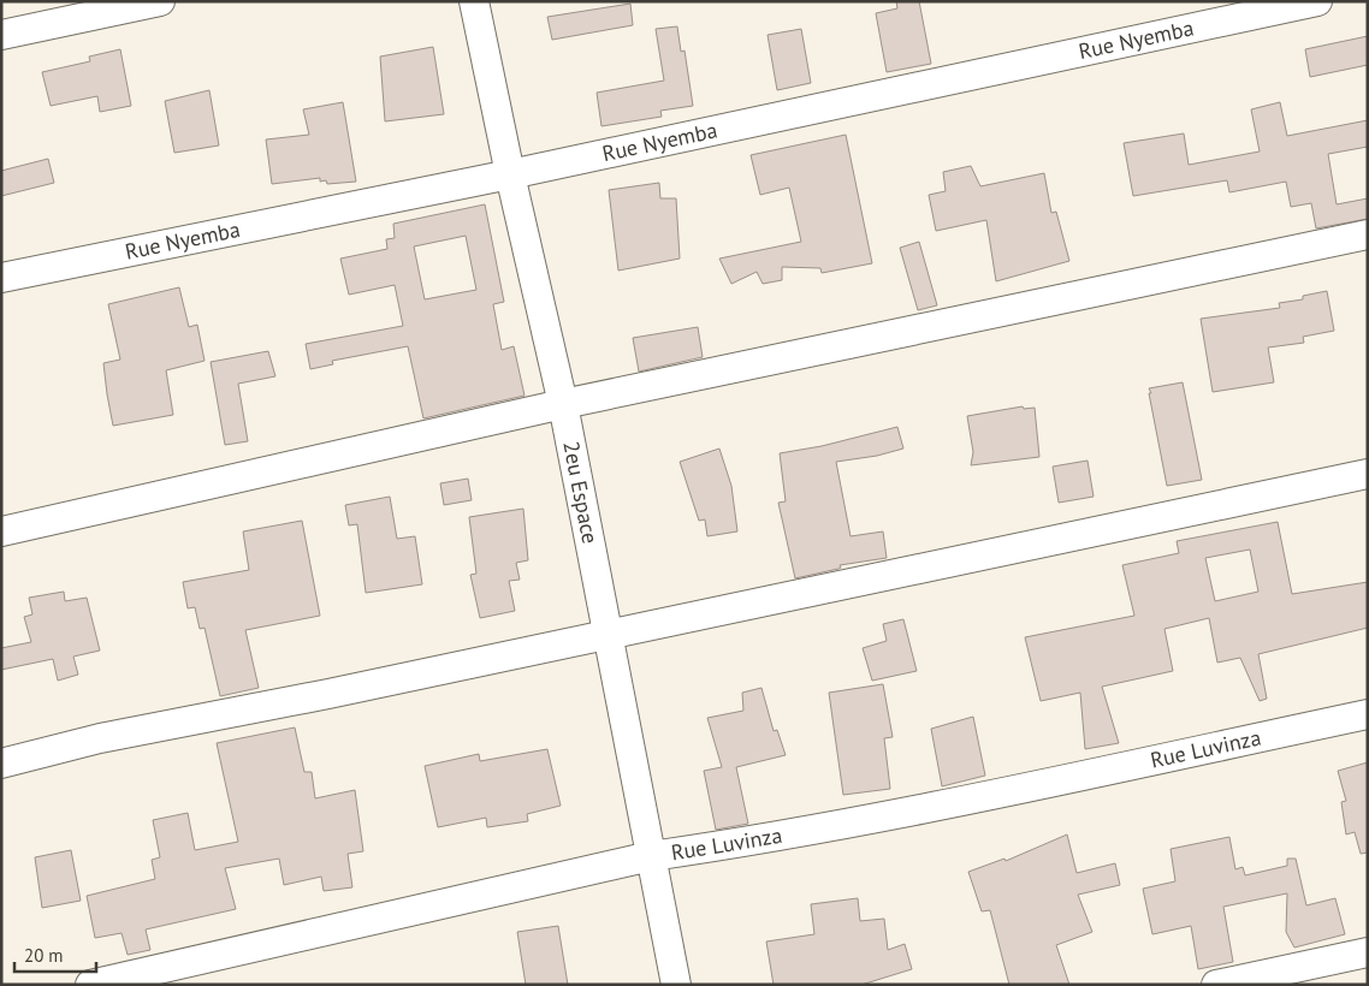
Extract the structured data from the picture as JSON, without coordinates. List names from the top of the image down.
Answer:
{
  "streets": {
    "street": ["Rue Nyemba", "2eu Espace", "Rue Luvinza"]
  },
  "crossings": [
    ["Rue Nyemba", "2eu Espace"],
    ["2eu Espace", "Rue Luvinza"]
  ],
  "scale_bar": "20 m"
}
